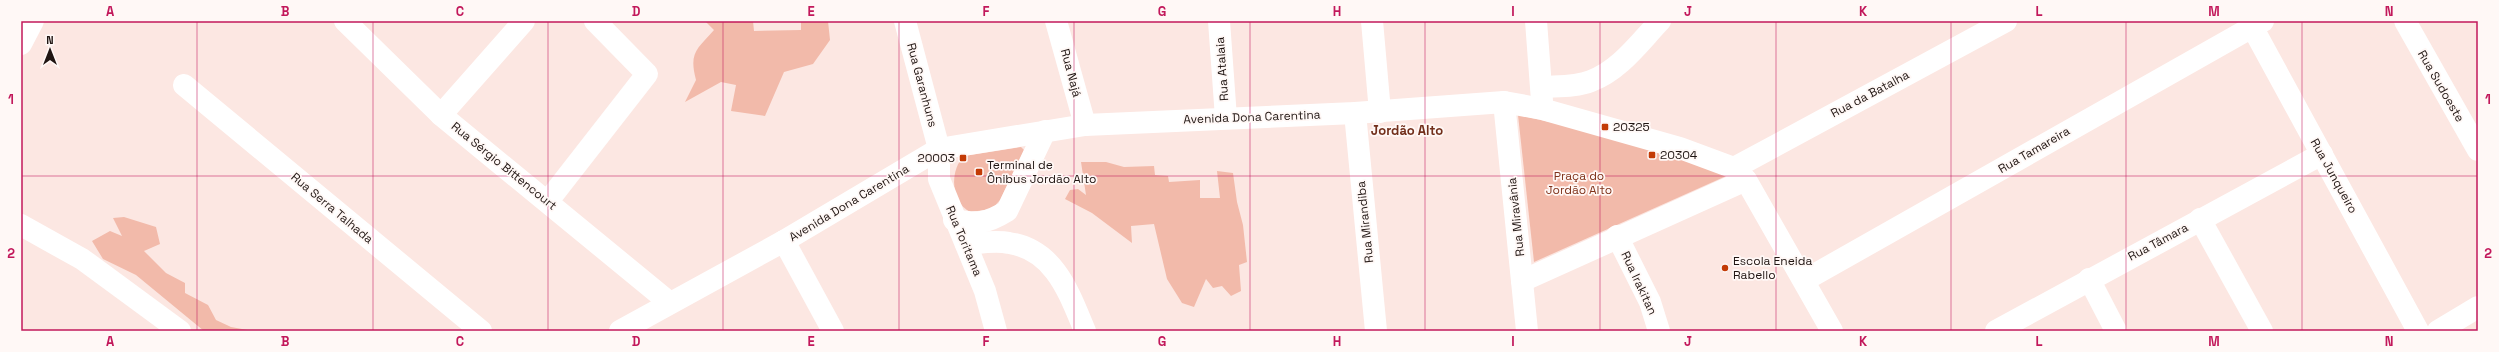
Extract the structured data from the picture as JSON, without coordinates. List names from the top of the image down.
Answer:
{
  "streets": {
    "main road": [
      "Rua Atalaia",
      "Rua Najá",
      "Rua Garanhuns",
      "Rua Sudoeste",
      "Rua da Batalha",
      "Avenida Dona Carentina",
      "Rua Tamareira",
      "Rua Sérgio Bittencourt",
      "Rua Junqueiro",
      "Rua Serra Talhada",
      "Rua Miravânia",
      "Rua Mirandiba",
      "Rua Toritama",
      "Rua Tâmara",
      "Rua Irakitan"
    ]
  },
  "crossings": [
    ["Rua Atalaia", "Avenida Dona Carentina"],
    ["Rua Najá", "Avenida Dona Carentina"],
    ["Rua Garanhuns", "Avenida Dona Carentina"],
    ["Rua Garanhuns", "Rua Toritama"],
    ["Rua da Batalha", "Avenida Dona Carentina"],
    ["Rua da Batalha", "Rua Miravânia"],
    ["Rua da Batalha", "Rua Irakitan"],
    ["Avenida Dona Carentina", "Rua Sérgio Bittencourt"],
    ["Avenida Dona Carentina", "Rua Miravânia"],
    ["Avenida Dona Carentina", "Rua Mirandiba"],
    ["Avenida Dona Carentina", "Rua Toritama"],
    ["Rua Tamareira", "Rua Junqueiro"],
    ["Rua Junqueiro", "Rua Tâmara"]
  ],
  "districts": ["Jordão Alto"],
  "parks": ["Praça do Jordão Alto"],
  "places": {
    "transit": [
      "20325",
      "20304",
      "20003",
      "Terminal de Ônibus Jordão Alto"
    ],
    "other": ["Escola Eneida Rabello"]
  },
  "north": "top",
  "grid": {
    "columns": [
      "A",
      "B",
      "C",
      "D",
      "E",
      "F",
      "G",
      "H",
      "I",
      "J",
      "K",
      "L",
      "M",
      "N"
    ],
    "rows": ["1", "2"]
  }
}
